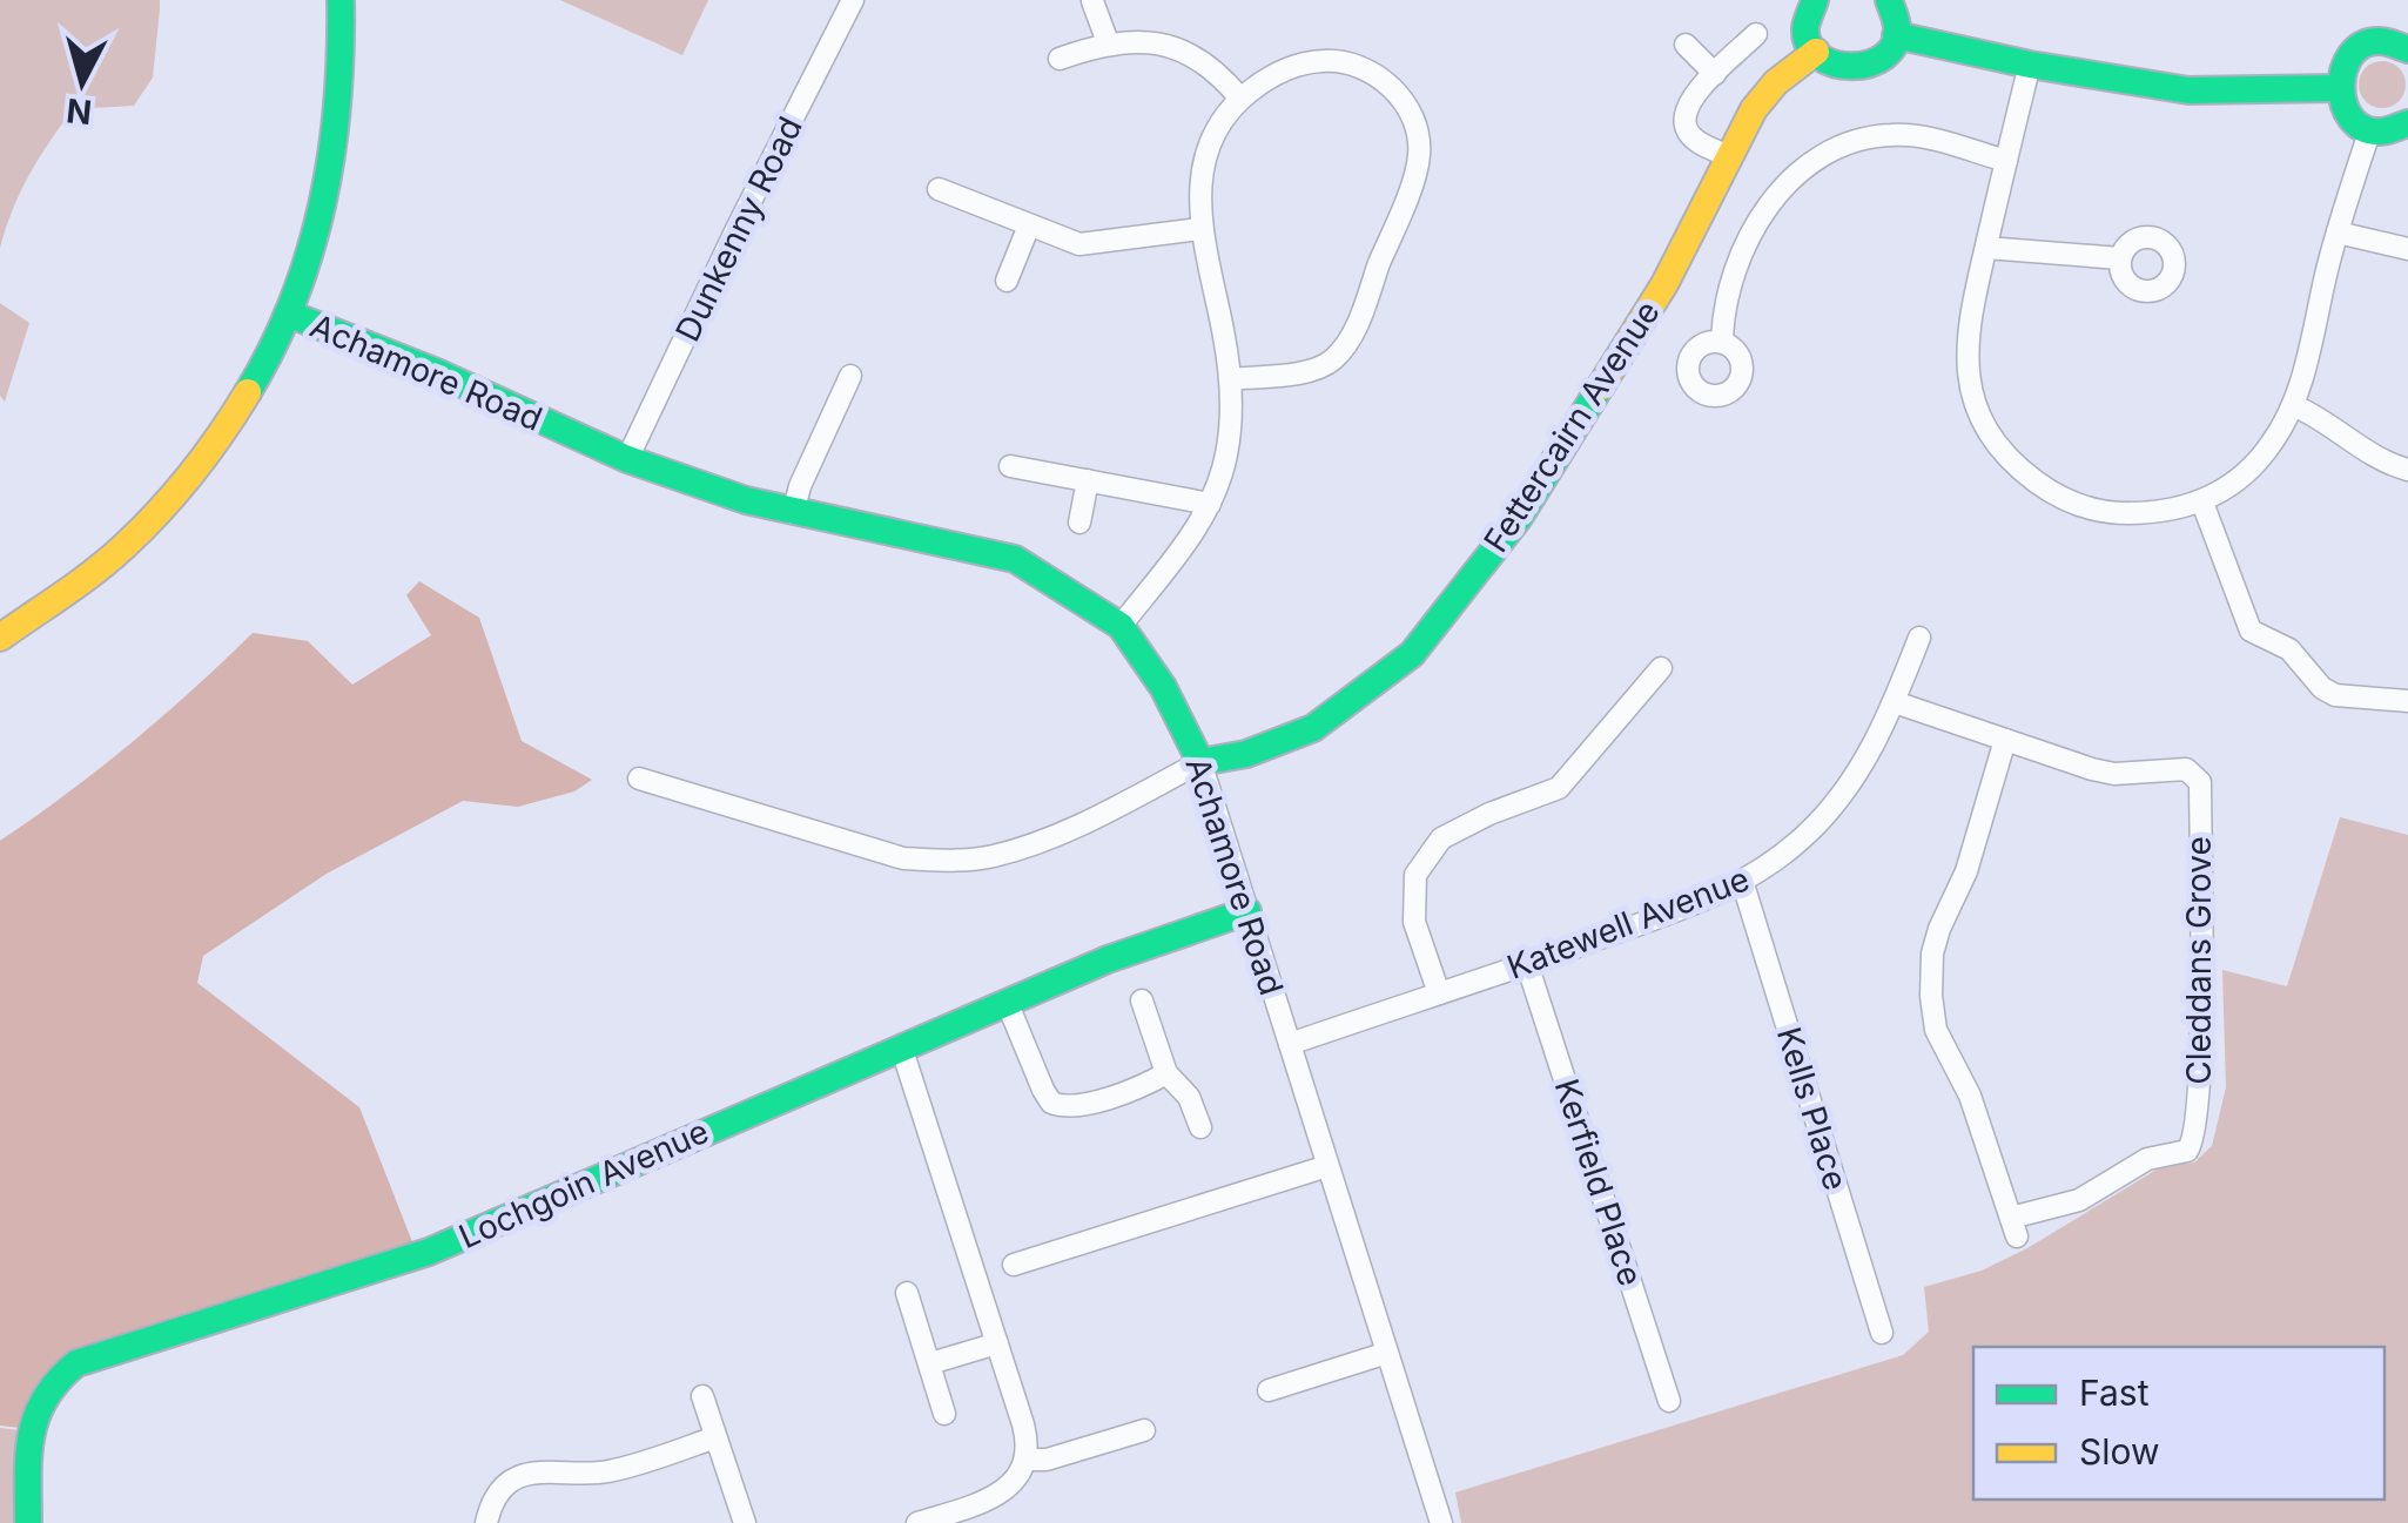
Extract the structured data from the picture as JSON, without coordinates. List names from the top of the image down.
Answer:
{
  "streets": {
    "street": [
      "Dunkenny Road",
      "Achamore Road",
      "Fettercairn Avenue",
      "Katewell Avenue",
      "Cleddans Grove",
      "Kells Place",
      "Kerfield Place",
      "Lochgoin Avenue"
    ]
  },
  "crossings": [
    ["Dunkenny Road", "Achamore Road"],
    ["Achamore Road", "Fettercairn Avenue"],
    ["Achamore Road", "Katewell Avenue"],
    ["Achamore Road", "Lochgoin Avenue"],
    ["Katewell Avenue", "Cleddans Grove"],
    ["Katewell Avenue", "Kells Place"],
    ["Katewell Avenue", "Kerfield Place"]
  ],
  "legend": ["Fast", "Slow"],
  "north": "bottom"
}
